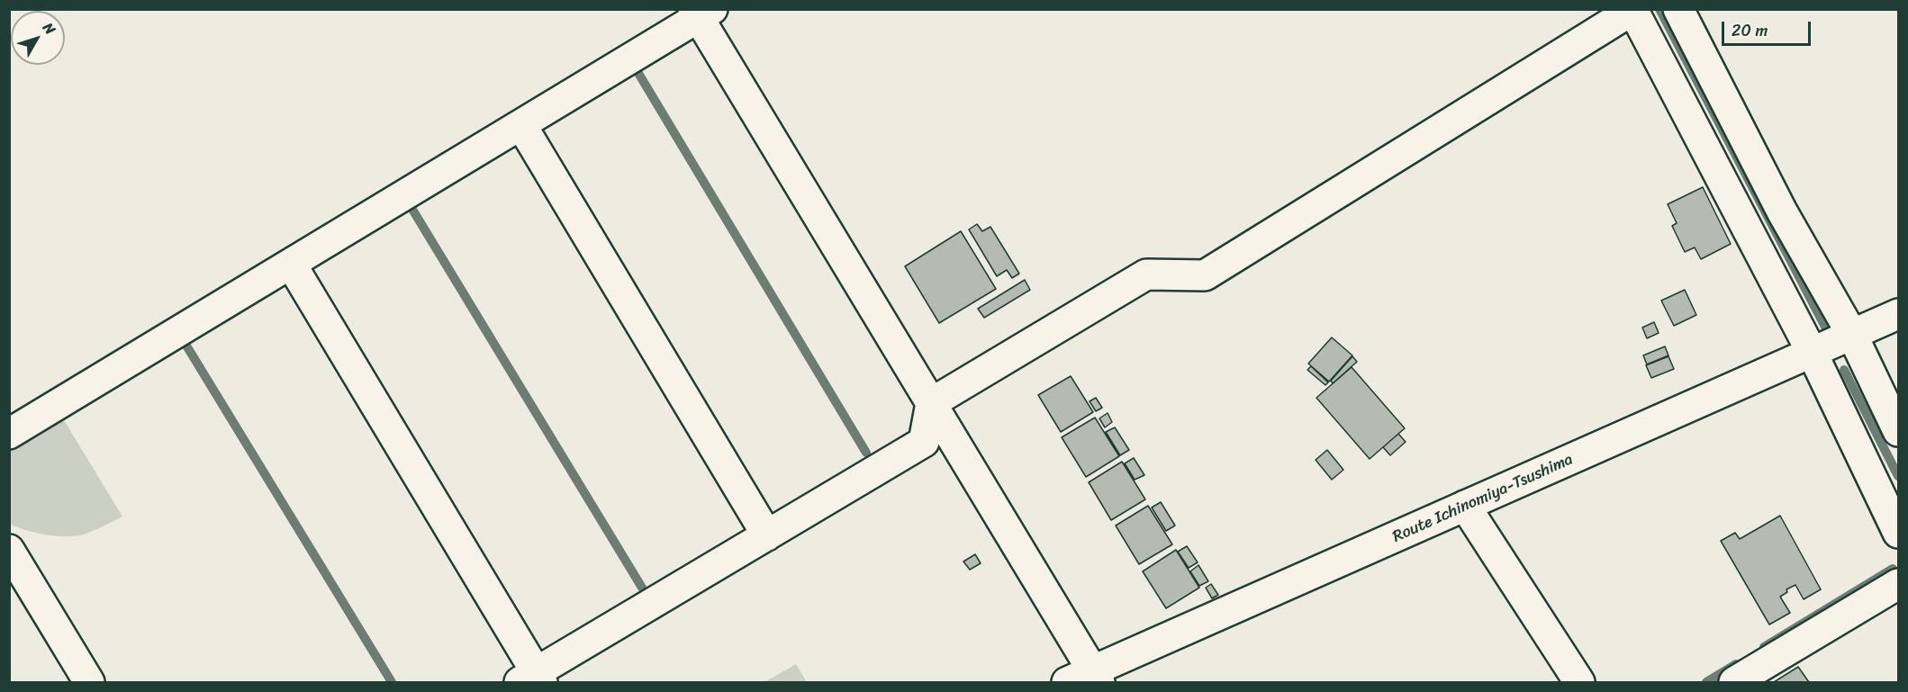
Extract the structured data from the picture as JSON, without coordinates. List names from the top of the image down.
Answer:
{
  "streets": {
    "street": ["Route Ichinomiya-Tsushima"]
  },
  "scale_bar": "20 m",
  "north": "top right"
}
